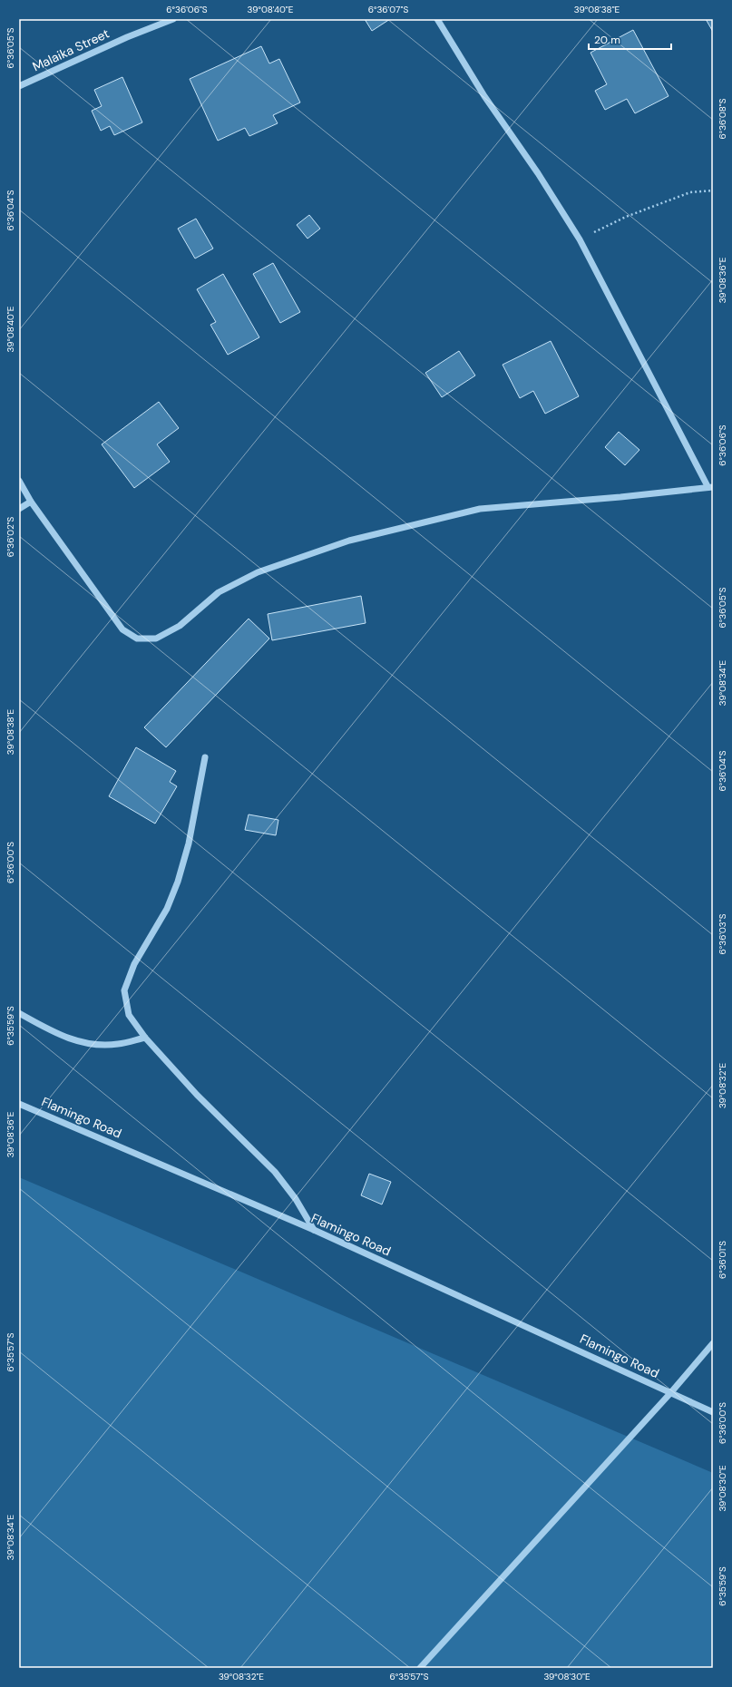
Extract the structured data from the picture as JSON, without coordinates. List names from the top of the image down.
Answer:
{
  "streets": {
    "street": ["Malaika Street", "Flamingo Road"]
  },
  "scale_bar": "20 m",
  "coordinates": [
    "6°36'06\"S",
    "39°08'40\"E",
    "6°36'07\"S",
    "39°08'38\"E",
    "6°36'05\"S",
    "6°36'08\"S",
    "6°36'04\"S",
    "39°08'36\"E",
    "6°36'02\"S",
    "39°08'34\"E",
    "6°36'00\"S",
    "6°36'03\"S",
    "6°35'59\"S",
    "39°08'32\"E",
    "6°36'01\"S",
    "6°35'57\"S",
    "39°08'30\"E"
  ]
}
